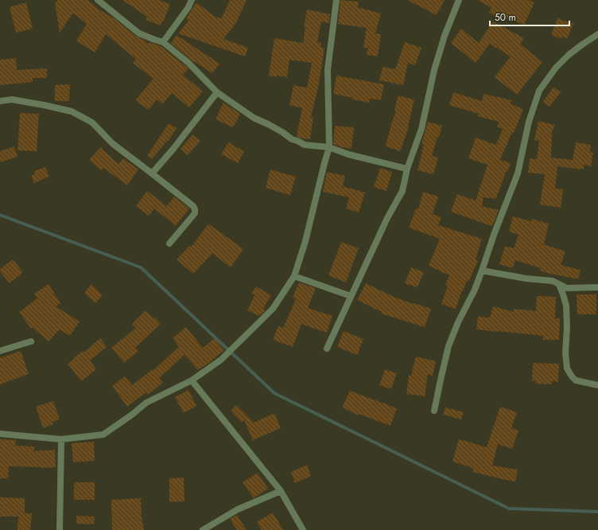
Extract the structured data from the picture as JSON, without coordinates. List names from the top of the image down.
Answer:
{
  "scale_bar": "50 m"
}
